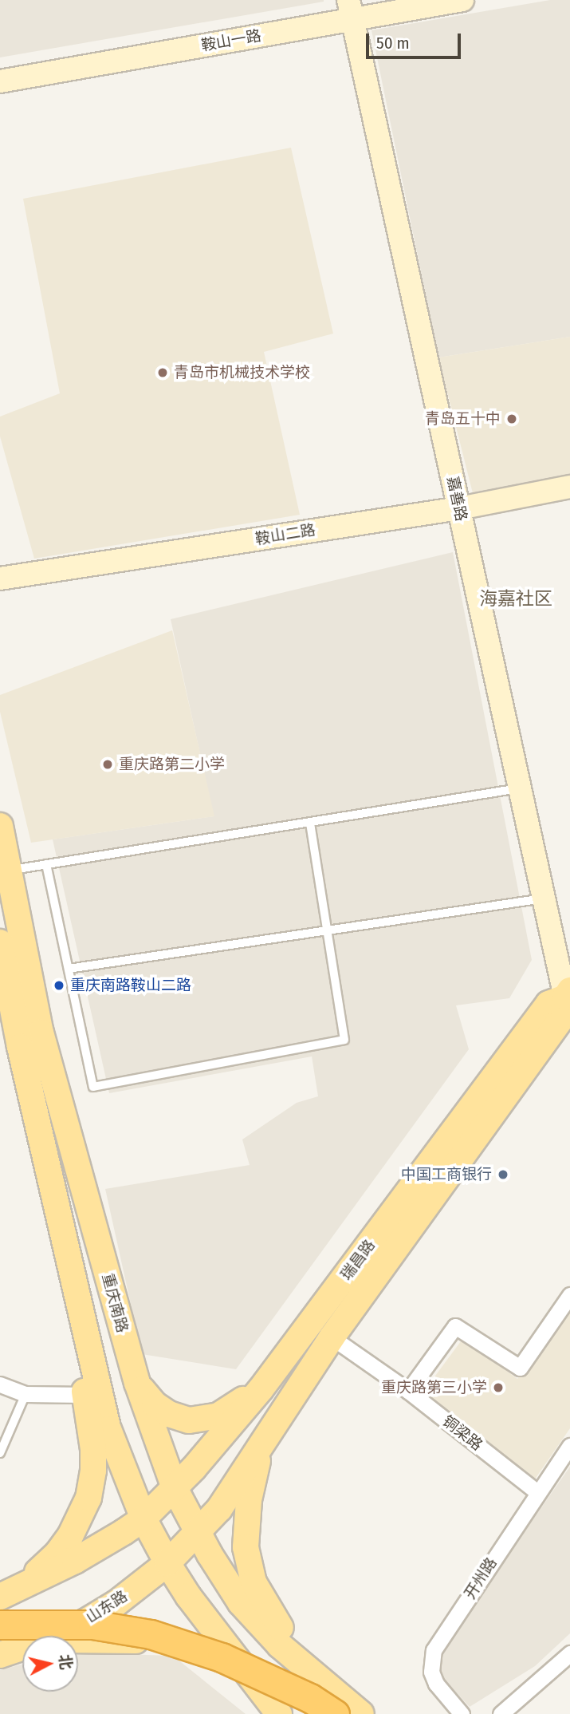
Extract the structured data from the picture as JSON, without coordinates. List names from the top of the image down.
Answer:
{
  "streets": {
    "main road": ["瑞昌路", "重庆南路", "山东路"],
    "street": [
      "鞍山一路",
      "嘉善路",
      "鞍山二路",
      "铜梁路",
      "开州路"
    ]
  },
  "crossings": [
    ["鞍山一路", "嘉善路"],
    ["嘉善路", "鞍山二路"],
    ["嘉善路", "瑞昌路"],
    ["瑞昌路", "重庆南路"],
    ["瑞昌路", "铜梁路"],
    ["瑞昌路", "山东路"],
    ["重庆南路", "山东路"],
    ["铜梁路", "开州路"]
  ],
  "districts": ["海嘉社区"],
  "places": [
    "青岛市机械技术学校",
    "青岛五十中",
    "重庆路第二小学",
    "重庆南路鞍山二路",
    "中国工商银行",
    "重庆路第三小学"
  ],
  "scale_bar": "50 m",
  "north": "right"
}
